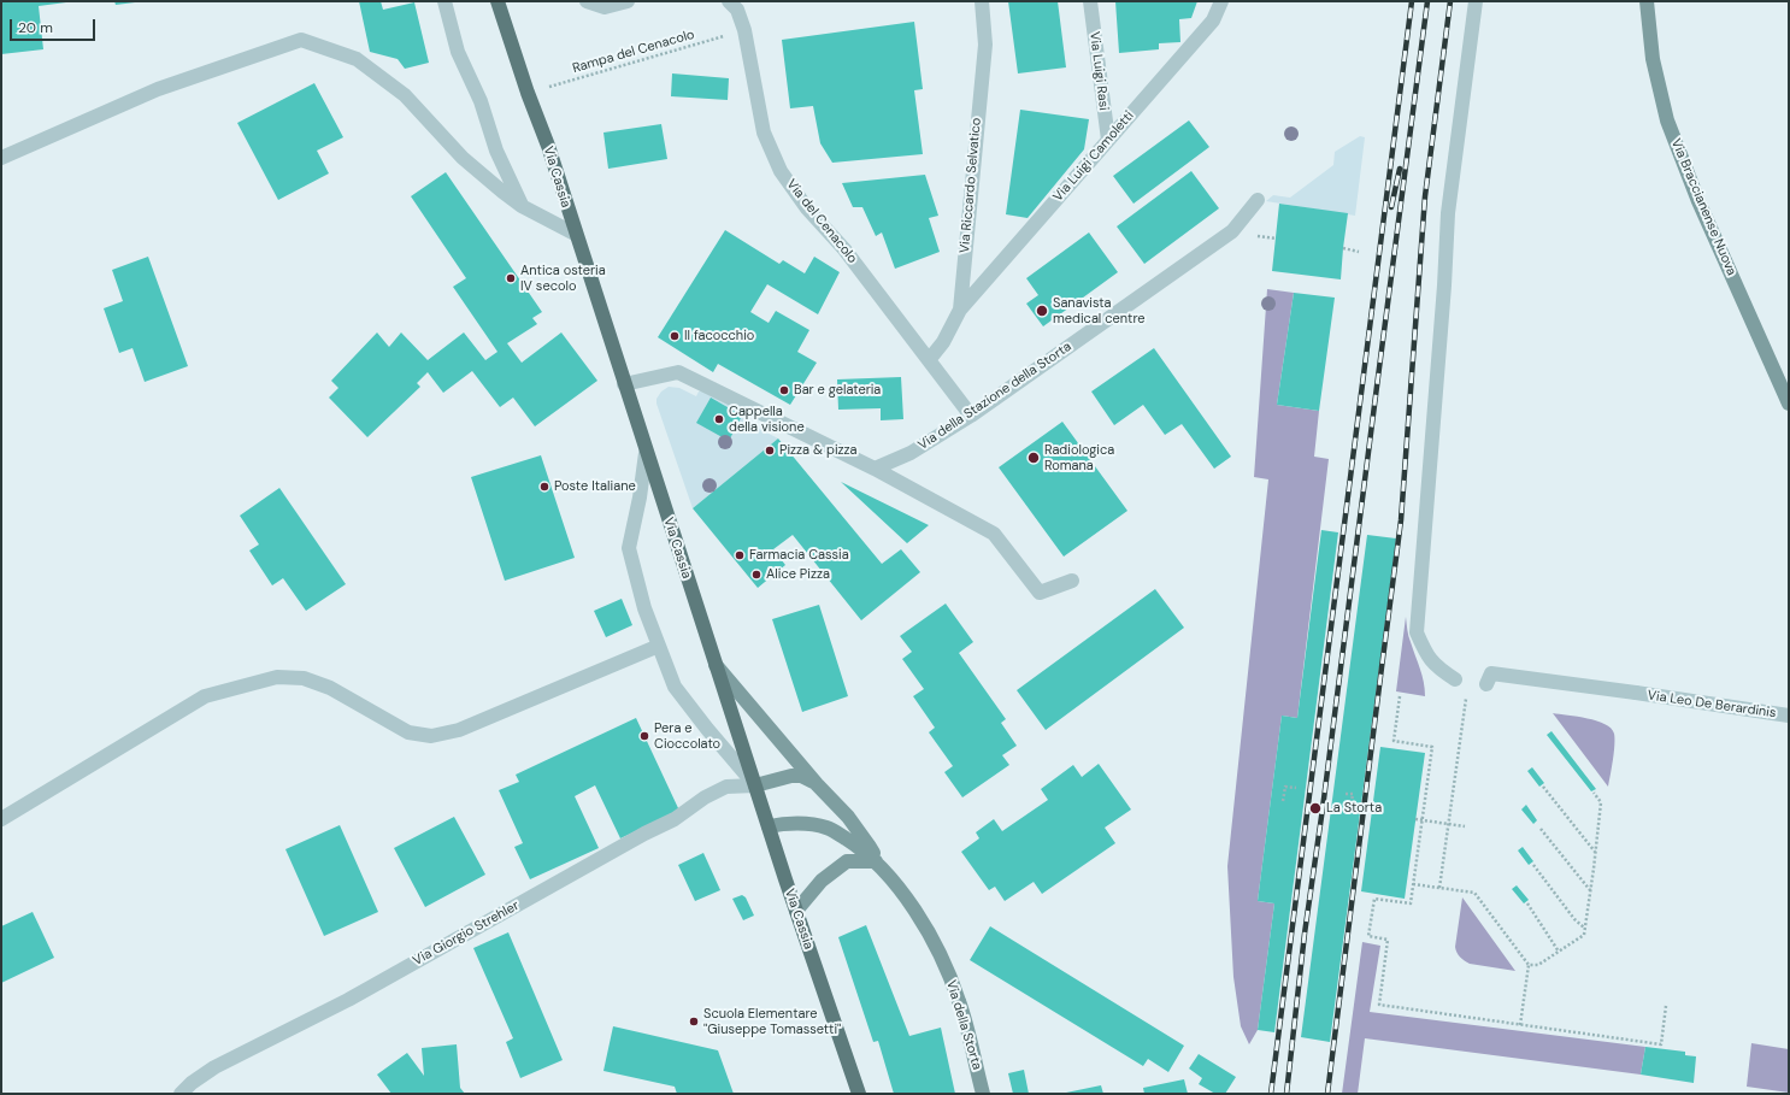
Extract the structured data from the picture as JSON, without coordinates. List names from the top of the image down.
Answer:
{
  "streets": {
    "main road": ["Via Cassia", "Via Braccianense Nuova", "Via della Storta"],
    "street": [
      "Via Luigi Rasi",
      "Via Luigi Camoletti",
      "Via Riccardo Selvatico",
      "Via del Cenacolo",
      "Via della Stazione della Storta",
      "Via Leo De Berardinis",
      "Via Giorgio Strehler"
    ],
    "path": ["Rampa del Cenacolo"]
  },
  "crossings": [
    ["Rampa del Cenacolo", "Via Cassia"],
    ["Rampa del Cenacolo", "Via del Cenacolo"],
    ["Via Luigi Rasi", "Via Luigi Camoletti"],
    ["Via Luigi Camoletti", "Via Riccardo Selvatico"],
    ["Via Cassia", "Via Giorgio Strehler"],
    ["Via Cassia", "Via della Storta"],
    ["Via Riccardo Selvatico", "Via del Cenacolo"],
    ["Via del Cenacolo", "Via della Stazione della Storta"],
    ["Via Giorgio Strehler", "Via della Storta"]
  ],
  "places": [
    "Antica osteria IV secolo",
    "Sanavista medical centre",
    "Il facocchio",
    "Bar e gelateria",
    "Cappella della visione",
    "Pizza & pizza",
    "Radiologica Romana",
    "Poste Italiane",
    "Farmacia Cassia",
    "Alice Pizza",
    "Pera e Cioccolato",
    "La Storta",
    "Scuola Elementare \"Giuseppe Tomassetti\""
  ],
  "scale_bar": "20 m"
}
